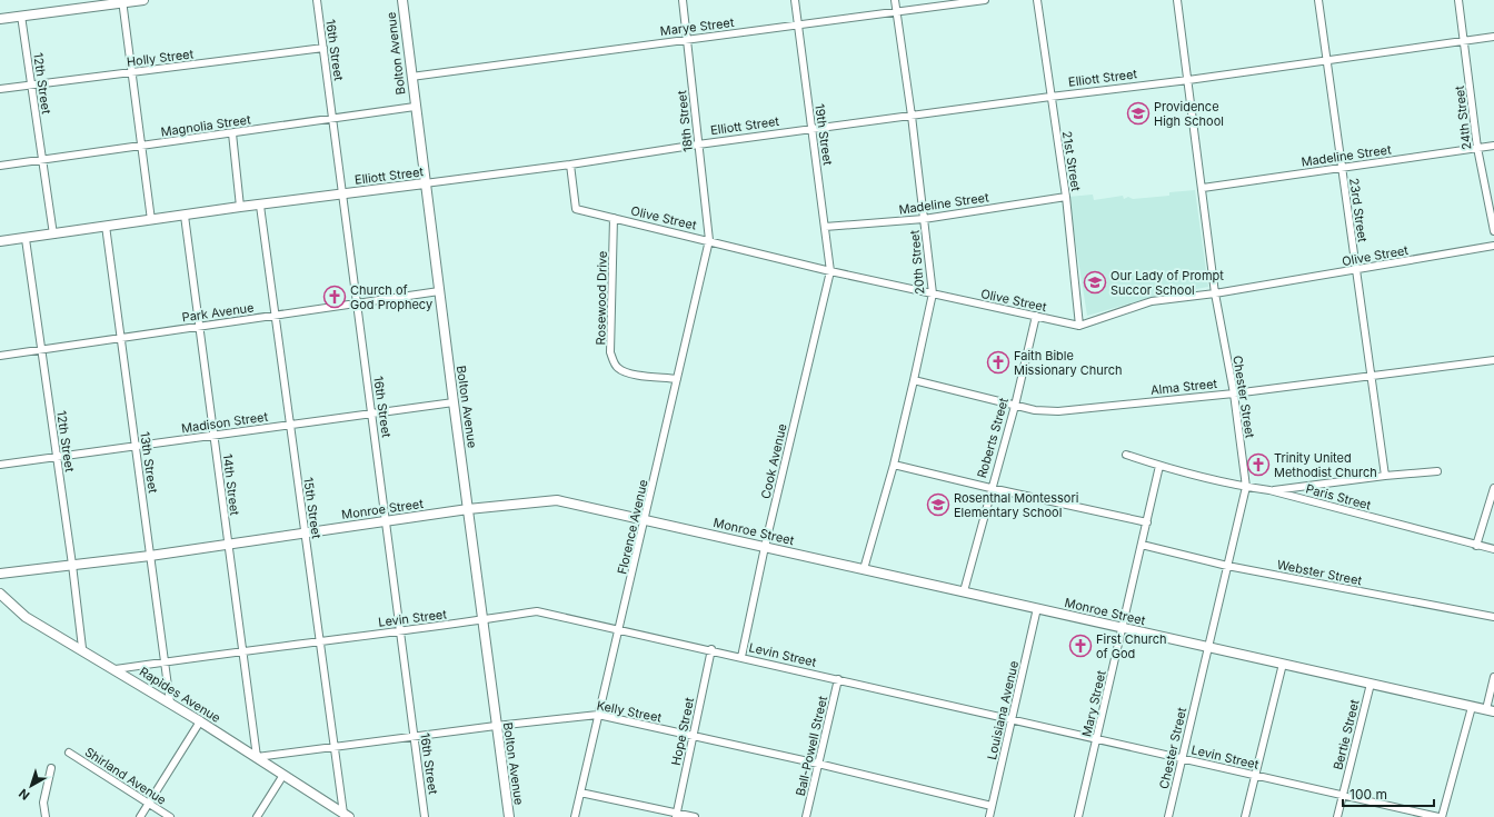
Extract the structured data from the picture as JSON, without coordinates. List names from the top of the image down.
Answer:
{
  "streets": {
    "main road": [
      "Bolton Avenue",
      "Elliott Street",
      "Monroe Street",
      "Rapides Avenue"
    ],
    "street": [
      "Marye Street",
      "16th Street",
      "Holly Street",
      "12th Street",
      "24th Street",
      "18th Street",
      "Magnolia Street",
      "19th Street",
      "Madeline Street",
      "21st Street",
      "23rd Street",
      "Olive Street",
      "20th Street",
      "Rosewood Drive",
      "Park Avenue",
      "Alma Street",
      "Chester Street",
      "Madison Street",
      "Roberts Street",
      "Cook Avenue",
      "13th Street",
      "14th Street",
      "Paris Street",
      "15th Street",
      "Florence Avenue",
      "Webster Street",
      "Levin Street",
      "Mary Street",
      "Louisiana Avenue",
      "Kelly Street",
      "Hope Street",
      "Bertie Street",
      "Ball-Powell Street",
      "Shirland Avenue"
    ]
  },
  "crossings": [
    ["Marye Street", "Bolton Avenue"],
    ["Marye Street", "18th Street"],
    ["Marye Street", "19th Street"],
    ["Marye Street", "20th Street"],
    ["16th Street", "Holly Street"],
    ["16th Street", "Elliott Street"],
    ["16th Street", "Magnolia Street"],
    ["16th Street", "Park Avenue"],
    ["16th Street", "Madison Street"],
    ["16th Street", "Monroe Street"],
    ["16th Street", "Levin Street"],
    ["16th Street", "Kelly Street"],
    ["Bolton Avenue", "Elliott Street"],
    ["Bolton Avenue", "Magnolia Street"],
    ["Bolton Avenue", "Park Avenue"],
    ["Bolton Avenue", "Madison Street"],
    ["Bolton Avenue", "Monroe Street"],
    ["Bolton Avenue", "Levin Street"],
    ["Bolton Avenue", "Kelly Street"],
    ["Holly Street", "12th Street"],
    ["Elliott Street", "12th Street"],
    ["Elliott Street", "24th Street"],
    ["Elliott Street", "18th Street"],
    ["Elliott Street", "19th Street"],
    ["Elliott Street", "21st Street"],
    ["Elliott Street", "23rd Street"],
    ["Elliott Street", "Olive Street"],
    ["Elliott Street", "20th Street"],
    ["Elliott Street", "Chester Street"],
    ["Elliott Street", "13th Street"],
    ["Elliott Street", "14th Street"],
    ["Elliott Street", "15th Street"],
    ["12th Street", "Magnolia Street"],
    ["12th Street", "Park Avenue"],
    ["12th Street", "Madison Street"],
    ["12th Street", "Monroe Street"],
    ["12th Street", "Rapides Avenue"],
    ["24th Street", "Madeline Street"],
    ["18th Street", "Olive Street"],
    ["18th Street", "Florence Avenue"],
    ["19th Street", "Madeline Street"],
    ["19th Street", "Olive Street"],
    ["19th Street", "Cook Avenue"],
    ["Madeline Street", "21st Street"],
    ["Madeline Street", "23rd Street"],
    ["Madeline Street", "20th Street"],
    ["Madeline Street", "Chester Street"],
    ["21st Street", "Olive Street"],
    ["23rd Street", "Olive Street"],
    ["23rd Street", "Alma Street"],
    ["Olive Street", "20th Street"],
    ["Olive Street", "Rosewood Drive"],
    ["Olive Street", "Chester Street"],
    ["Olive Street", "Roberts Street"],
    ["Olive Street", "Cook Avenue"],
    ["Olive Street", "Florence Avenue"],
    ["20th Street", "Alma Street"],
    ["20th Street", "Monroe Street"],
    ["Rosewood Drive", "Florence Avenue"],
    ["Park Avenue", "13th Street"],
    ["Park Avenue", "14th Street"],
    ["Park Avenue", "15th Street"],
    ["Alma Street", "Chester Street"],
    ["Alma Street", "Roberts Street"],
    ["Chester Street", "Paris Street"],
    ["Chester Street", "Monroe Street"],
    ["Chester Street", "Webster Street"],
    ["Chester Street", "Levin Street"],
    ["Madison Street", "13th Street"],
    ["Madison Street", "14th Street"],
    ["Madison Street", "15th Street"],
    ["Roberts Street", "Monroe Street"],
    ["Cook Avenue", "Monroe Street"],
    ["Cook Avenue", "Levin Street"],
    ["13th Street", "Monroe Street"],
    ["13th Street", "Levin Street"],
    ["13th Street", "Rapides Avenue"],
    ["14th Street", "Monroe Street"],
    ["14th Street", "Levin Street"],
    ["14th Street", "Rapides Avenue"],
    ["14th Street", "Kelly Street"],
    ["Paris Street", "Mary Street"],
    ["15th Street", "Monroe Street"],
    ["15th Street", "Levin Street"],
    ["15th Street", "Rapides Avenue"],
    ["15th Street", "Kelly Street"],
    ["Monroe Street", "Florence Avenue"],
    ["Monroe Street", "Mary Street"],
    ["Monroe Street", "Louisiana Avenue"],
    ["Monroe Street", "Bertie Street"],
    ["Florence Avenue", "Levin Street"],
    ["Florence Avenue", "Kelly Street"],
    ["Webster Street", "Mary Street"],
    ["Levin Street", "Rapides Avenue"],
    ["Levin Street", "Mary Street"],
    ["Levin Street", "Louisiana Avenue"],
    ["Levin Street", "Hope Street"],
    ["Levin Street", "Bertie Street"],
    ["Levin Street", "Ball-Powell Street"],
    ["Rapides Avenue", "Kelly Street"],
    ["Louisiana Avenue", "Kelly Street"],
    ["Kelly Street", "Hope Street"],
    ["Kelly Street", "Ball-Powell Street"]
  ],
  "places": {
    "school or university": ["Providence High School", "Our Lady of Prompt Succor School", "Rosenthal Montessori Elementary School"],
    "church": [
      "Church of God Prophecy",
      "Faith Bible Missionary Church",
      "Trinity United Methodist Church",
      "First Church of God"
    ]
  },
  "scale_bar": "100 m",
  "north": "bottom left"
}
